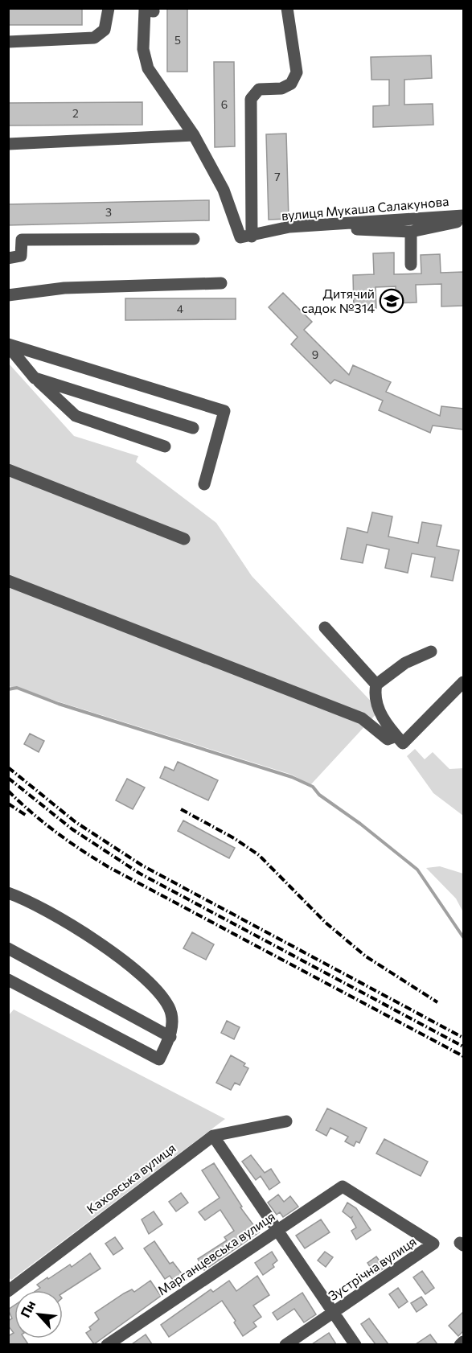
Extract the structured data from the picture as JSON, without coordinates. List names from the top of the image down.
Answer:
{
  "streets": {
    "street": [
      "вулиця Мукаша Салакунова",
      "Каховська вулиця",
      "Марганцевська вулиця",
      "Зустрічна вулиця"
    ]
  },
  "crossings": [
    ["Марганцевська вулиця", "Зустрічна вулиця"]
  ],
  "places": {
    "school or university": ["Дитячий садок №314"]
  },
  "house_numbers": [
    "5",
    "6",
    "2",
    "7",
    "3",
    "4",
    "9"
  ],
  "north": "top left"
}
